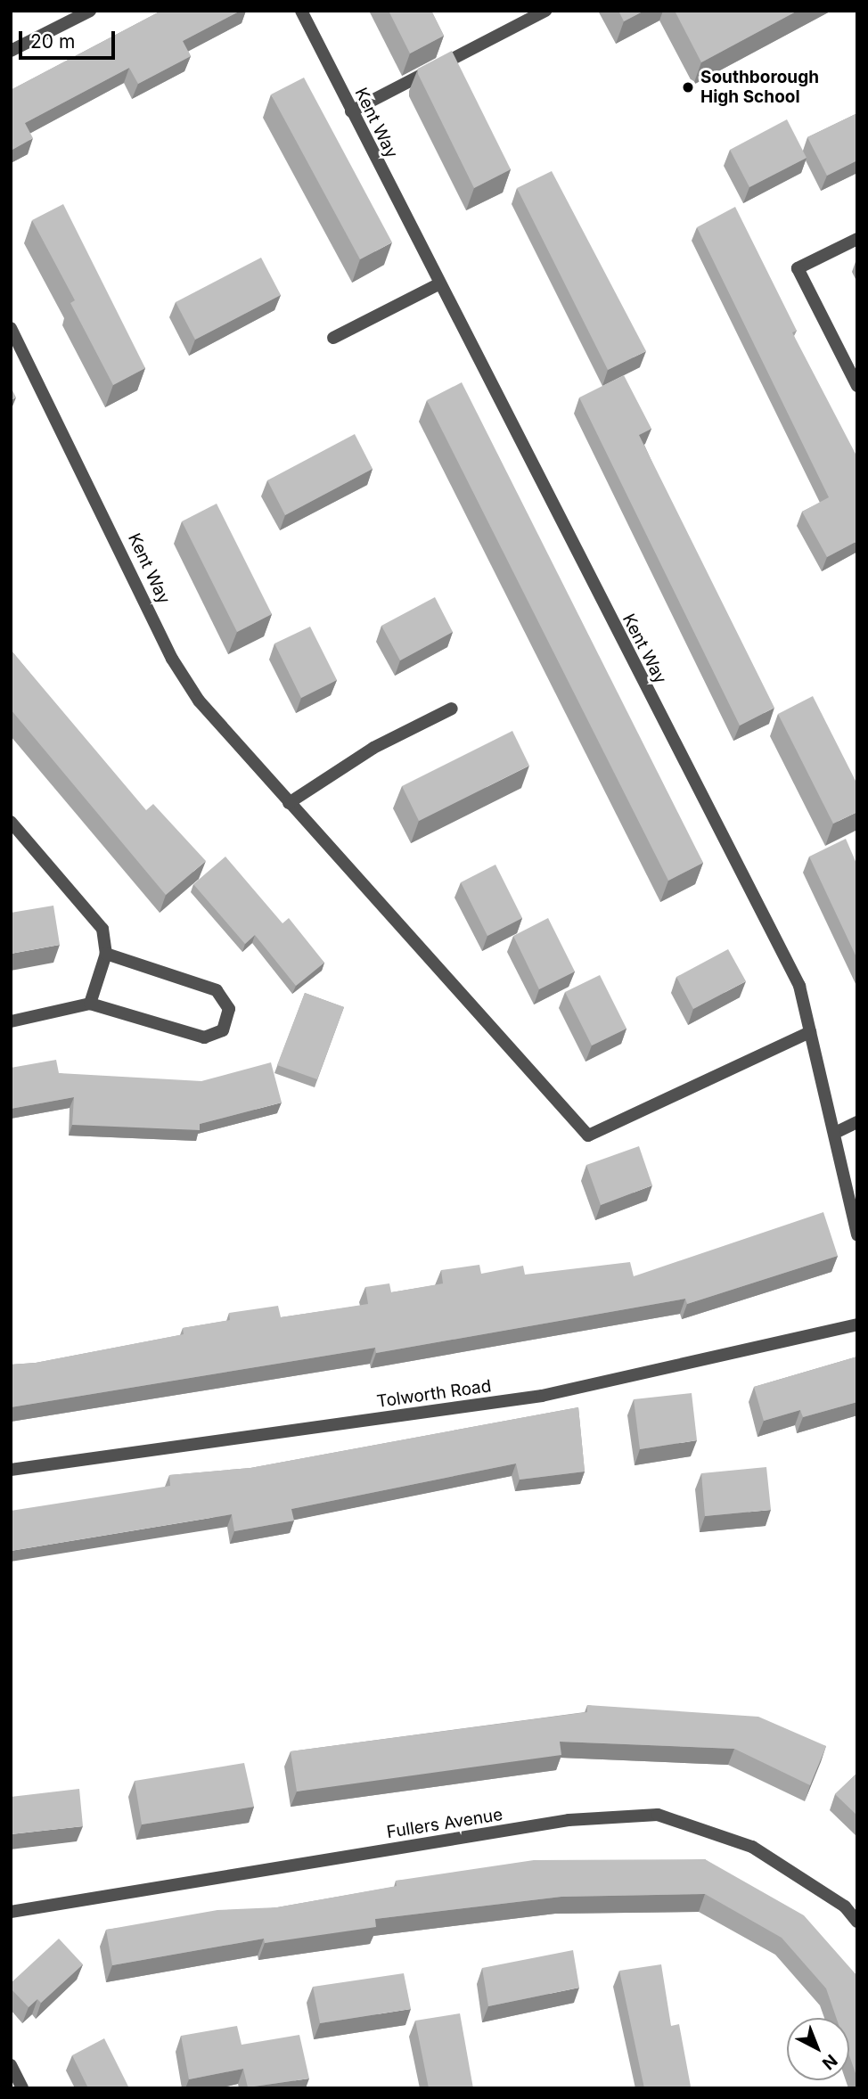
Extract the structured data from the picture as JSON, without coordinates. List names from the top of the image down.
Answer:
{
  "streets": {
    "street": ["Kent Way", "Tolworth Road", "Fullers Avenue"]
  },
  "places": ["Southborough High School"],
  "scale_bar": "20 m",
  "north": "bottom right"
}
